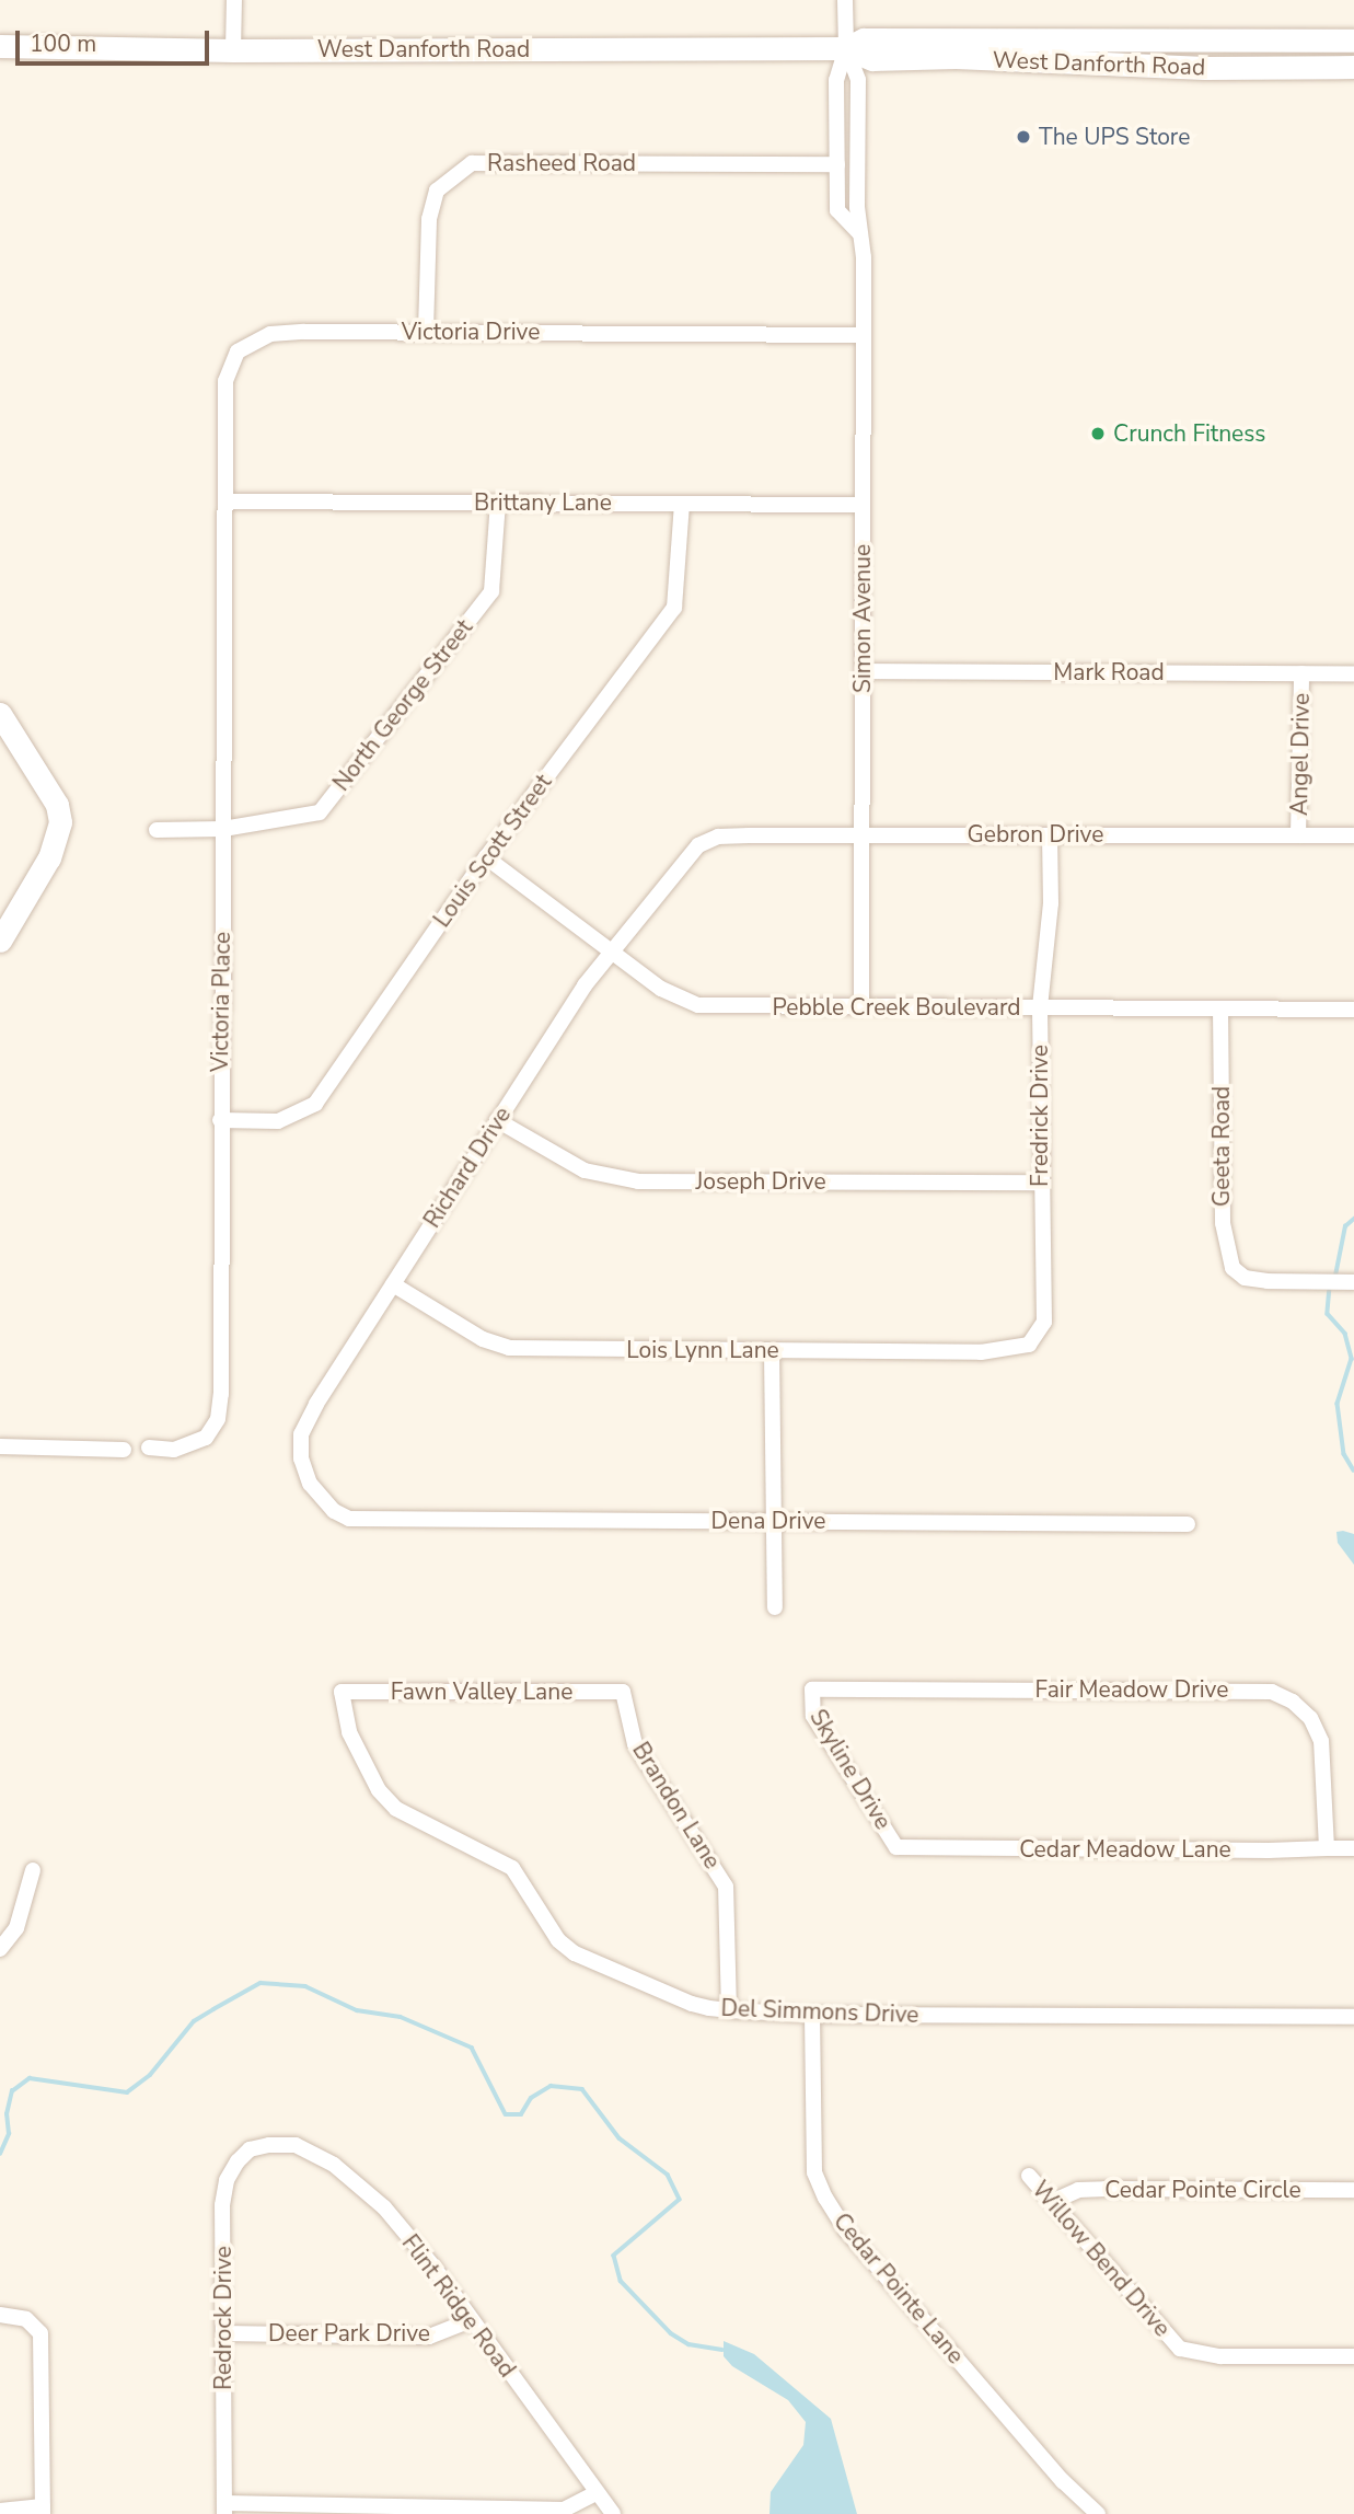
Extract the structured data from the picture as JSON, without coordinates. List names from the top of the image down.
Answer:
{
  "streets": {
    "main road": ["West Danforth Road"],
    "street": [
      "Rasheed Road",
      "Victoria Drive",
      "Brittany Lane",
      "Simon Avenue",
      "Mark Road",
      "North George Street",
      "Angel Drive",
      "Gebron Drive",
      "Louis Scott Street",
      "Victoria Place",
      "Pebble Creek Boulevard",
      "Fredrick Drive",
      "Geeta Road",
      "Richard Drive",
      "Joseph Drive",
      "Lois Lynn Lane",
      "Dena Drive",
      "Fair Meadow Drive",
      "Fawn Valley Lane",
      "Skyline Drive",
      "Brandon Lane",
      "Cedar Meadow Lane",
      "Del Simmons Drive",
      "Cedar Pointe Circle",
      "Willow Bend Drive",
      "Cedar Pointe Lane",
      "Flint Ridge Road",
      "Redrock Drive",
      "Deer Park Drive"
    ]
  },
  "crossings": [
    ["West Danforth Road", "Simon Avenue"],
    ["Rasheed Road", "Victoria Drive"],
    ["Victoria Drive", "Brittany Lane"],
    ["Victoria Drive", "Simon Avenue"],
    ["Victoria Drive", "Victoria Place"],
    ["Brittany Lane", "Simon Avenue"],
    ["Brittany Lane", "North George Street"],
    ["Brittany Lane", "Louis Scott Street"],
    ["Brittany Lane", "Victoria Place"],
    ["Simon Avenue", "Mark Road"],
    ["Simon Avenue", "Gebron Drive"],
    ["Simon Avenue", "Pebble Creek Boulevard"],
    ["Mark Road", "Angel Drive"],
    ["North George Street", "Victoria Place"],
    ["Angel Drive", "Gebron Drive"],
    ["Gebron Drive", "Fredrick Drive"],
    ["Gebron Drive", "Richard Drive"],
    ["Louis Scott Street", "Victoria Place"],
    ["Louis Scott Street", "Pebble Creek Boulevard"],
    ["Pebble Creek Boulevard", "Fredrick Drive"],
    ["Pebble Creek Boulevard", "Geeta Road"],
    ["Pebble Creek Boulevard", "Richard Drive"],
    ["Fredrick Drive", "Joseph Drive"],
    ["Fredrick Drive", "Lois Lynn Lane"],
    ["Richard Drive", "Joseph Drive"],
    ["Richard Drive", "Lois Lynn Lane"],
    ["Richard Drive", "Dena Drive"],
    ["Fair Meadow Drive", "Skyline Drive"],
    ["Fair Meadow Drive", "Cedar Meadow Lane"],
    ["Fawn Valley Lane", "Brandon Lane"],
    ["Fawn Valley Lane", "Del Simmons Drive"],
    ["Skyline Drive", "Cedar Meadow Lane"],
    ["Brandon Lane", "Del Simmons Drive"],
    ["Del Simmons Drive", "Cedar Pointe Lane"],
    ["Cedar Pointe Circle", "Willow Bend Drive"],
    ["Flint Ridge Road", "Redrock Drive"],
    ["Flint Ridge Road", "Deer Park Drive"],
    ["Redrock Drive", "Deer Park Drive"]
  ],
  "places": ["The UPS Store", "Crunch Fitness"],
  "scale_bar": "100 m"
}
